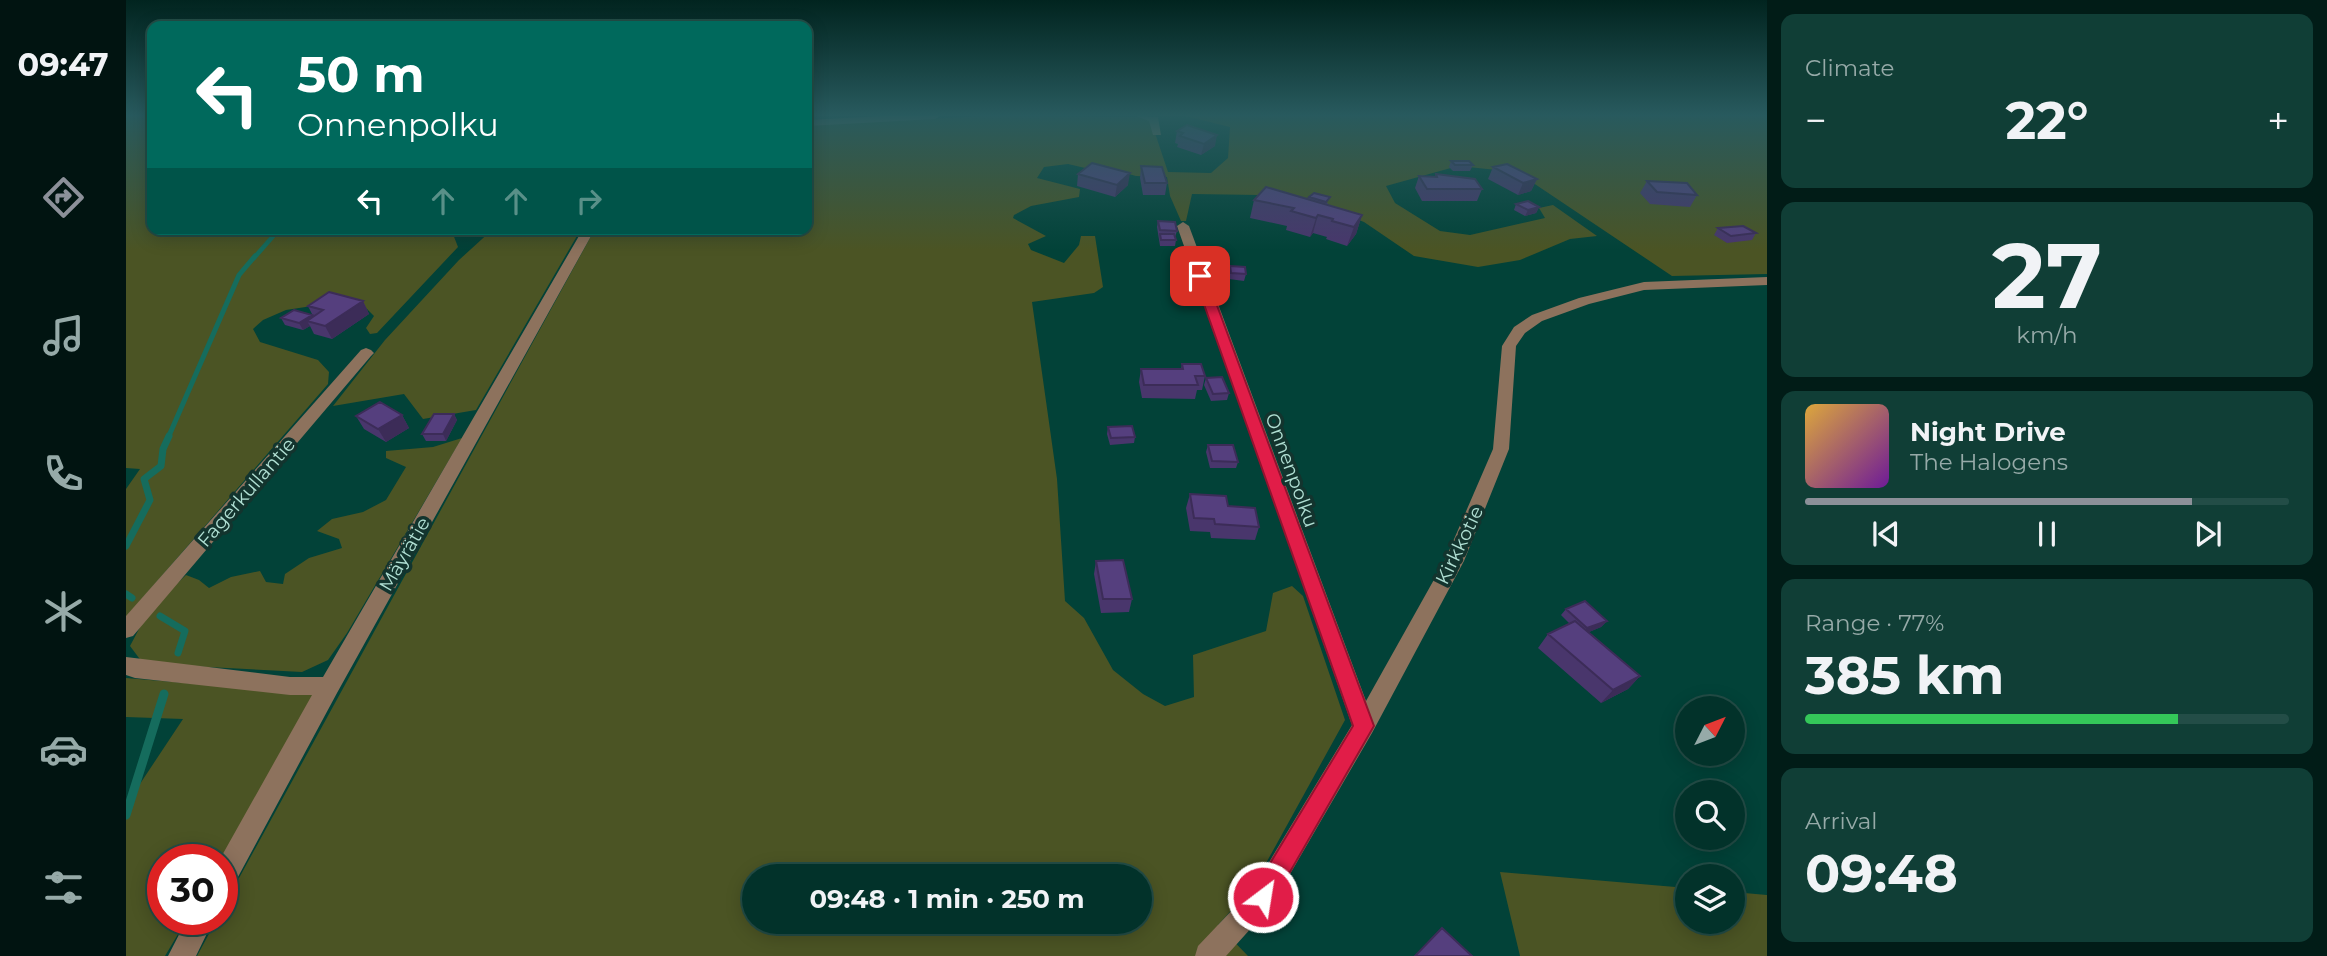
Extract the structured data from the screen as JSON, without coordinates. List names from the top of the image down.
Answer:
{
  "streets": {
    "street": [
      "Onnenpolku",
      "Fagerkullantie",
      "Kirkkotie",
      "Mäyrätie"
    ]
  },
  "crossings": [
    ["Onnenpolku", "Kirkkotie"]
  ],
  "north": "top right",
  "page": {
    "tabs": "09:47",
    "tile": [
      "Climate",
      ["27", "km/h"],
      ["Range · 77%", "385 km"],
      ["Arrival", "09:48"]
    ],
    "turn": ["50 m", "Onnenpolku"],
    "heat": ["−", "22°", "+"],
    "song": ["Night Drive", "The Halogens"],
    "limit": "30",
    "trip": "09:48 · 1 min · 250 m"
  }
}
